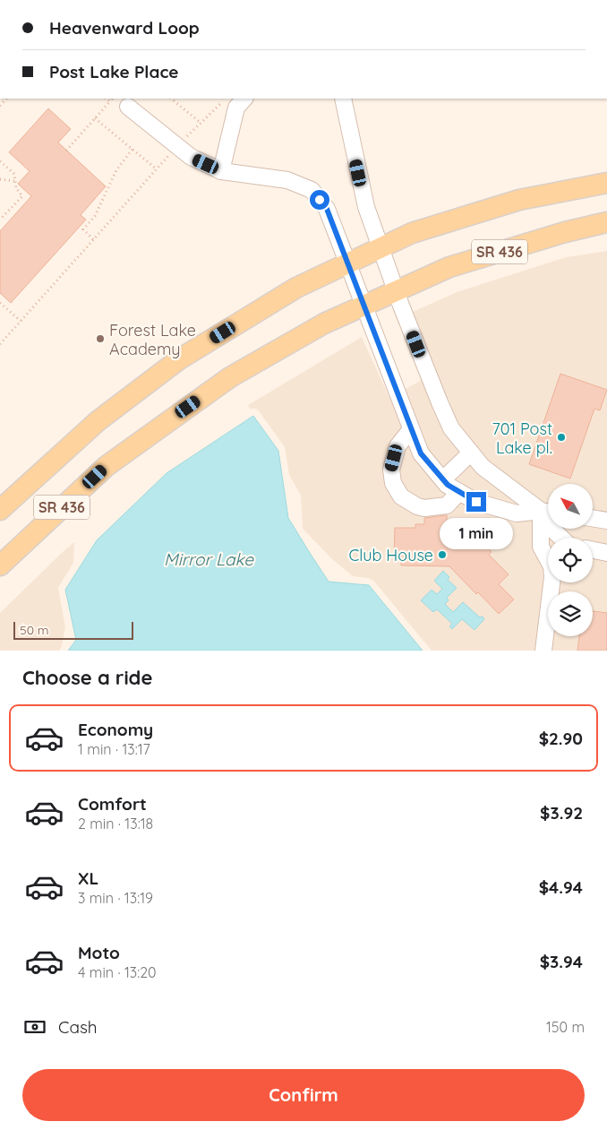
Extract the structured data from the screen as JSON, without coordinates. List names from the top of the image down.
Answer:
{
  "streets": {
    "main road": ["SR 436"]
  },
  "water": ["Mirror Lake"],
  "places": ["Forest Lake Academy", "701 Post Lake pl.", "Club House"],
  "scale_bar": "50 m",
  "north": "top left",
  "page": {
    "banner": ["Heavenward Loop", "Post Lake Place"],
    "bubble": "1 min",
    "scale": "50 m",
    "heading": "Choose a ride",
    "list": [
      {
        "name": "Economy",
        "note": "1 min · 13:17",
        "value": "$2.90"
      },
      {
        "name": "Comfort",
        "note": "2 min · 13:18",
        "value": "$3.92"
      },
      {
        "name": "XL",
        "note": "3 min · 13:19",
        "value": "$4.94"
      },
      {
        "name": "Moto",
        "note": "4 min · 13:20",
        "value": "$3.94"
      }
    ],
    "pay": ["Cash", "150 m"],
    "buttons": "Confirm"
  }
}
